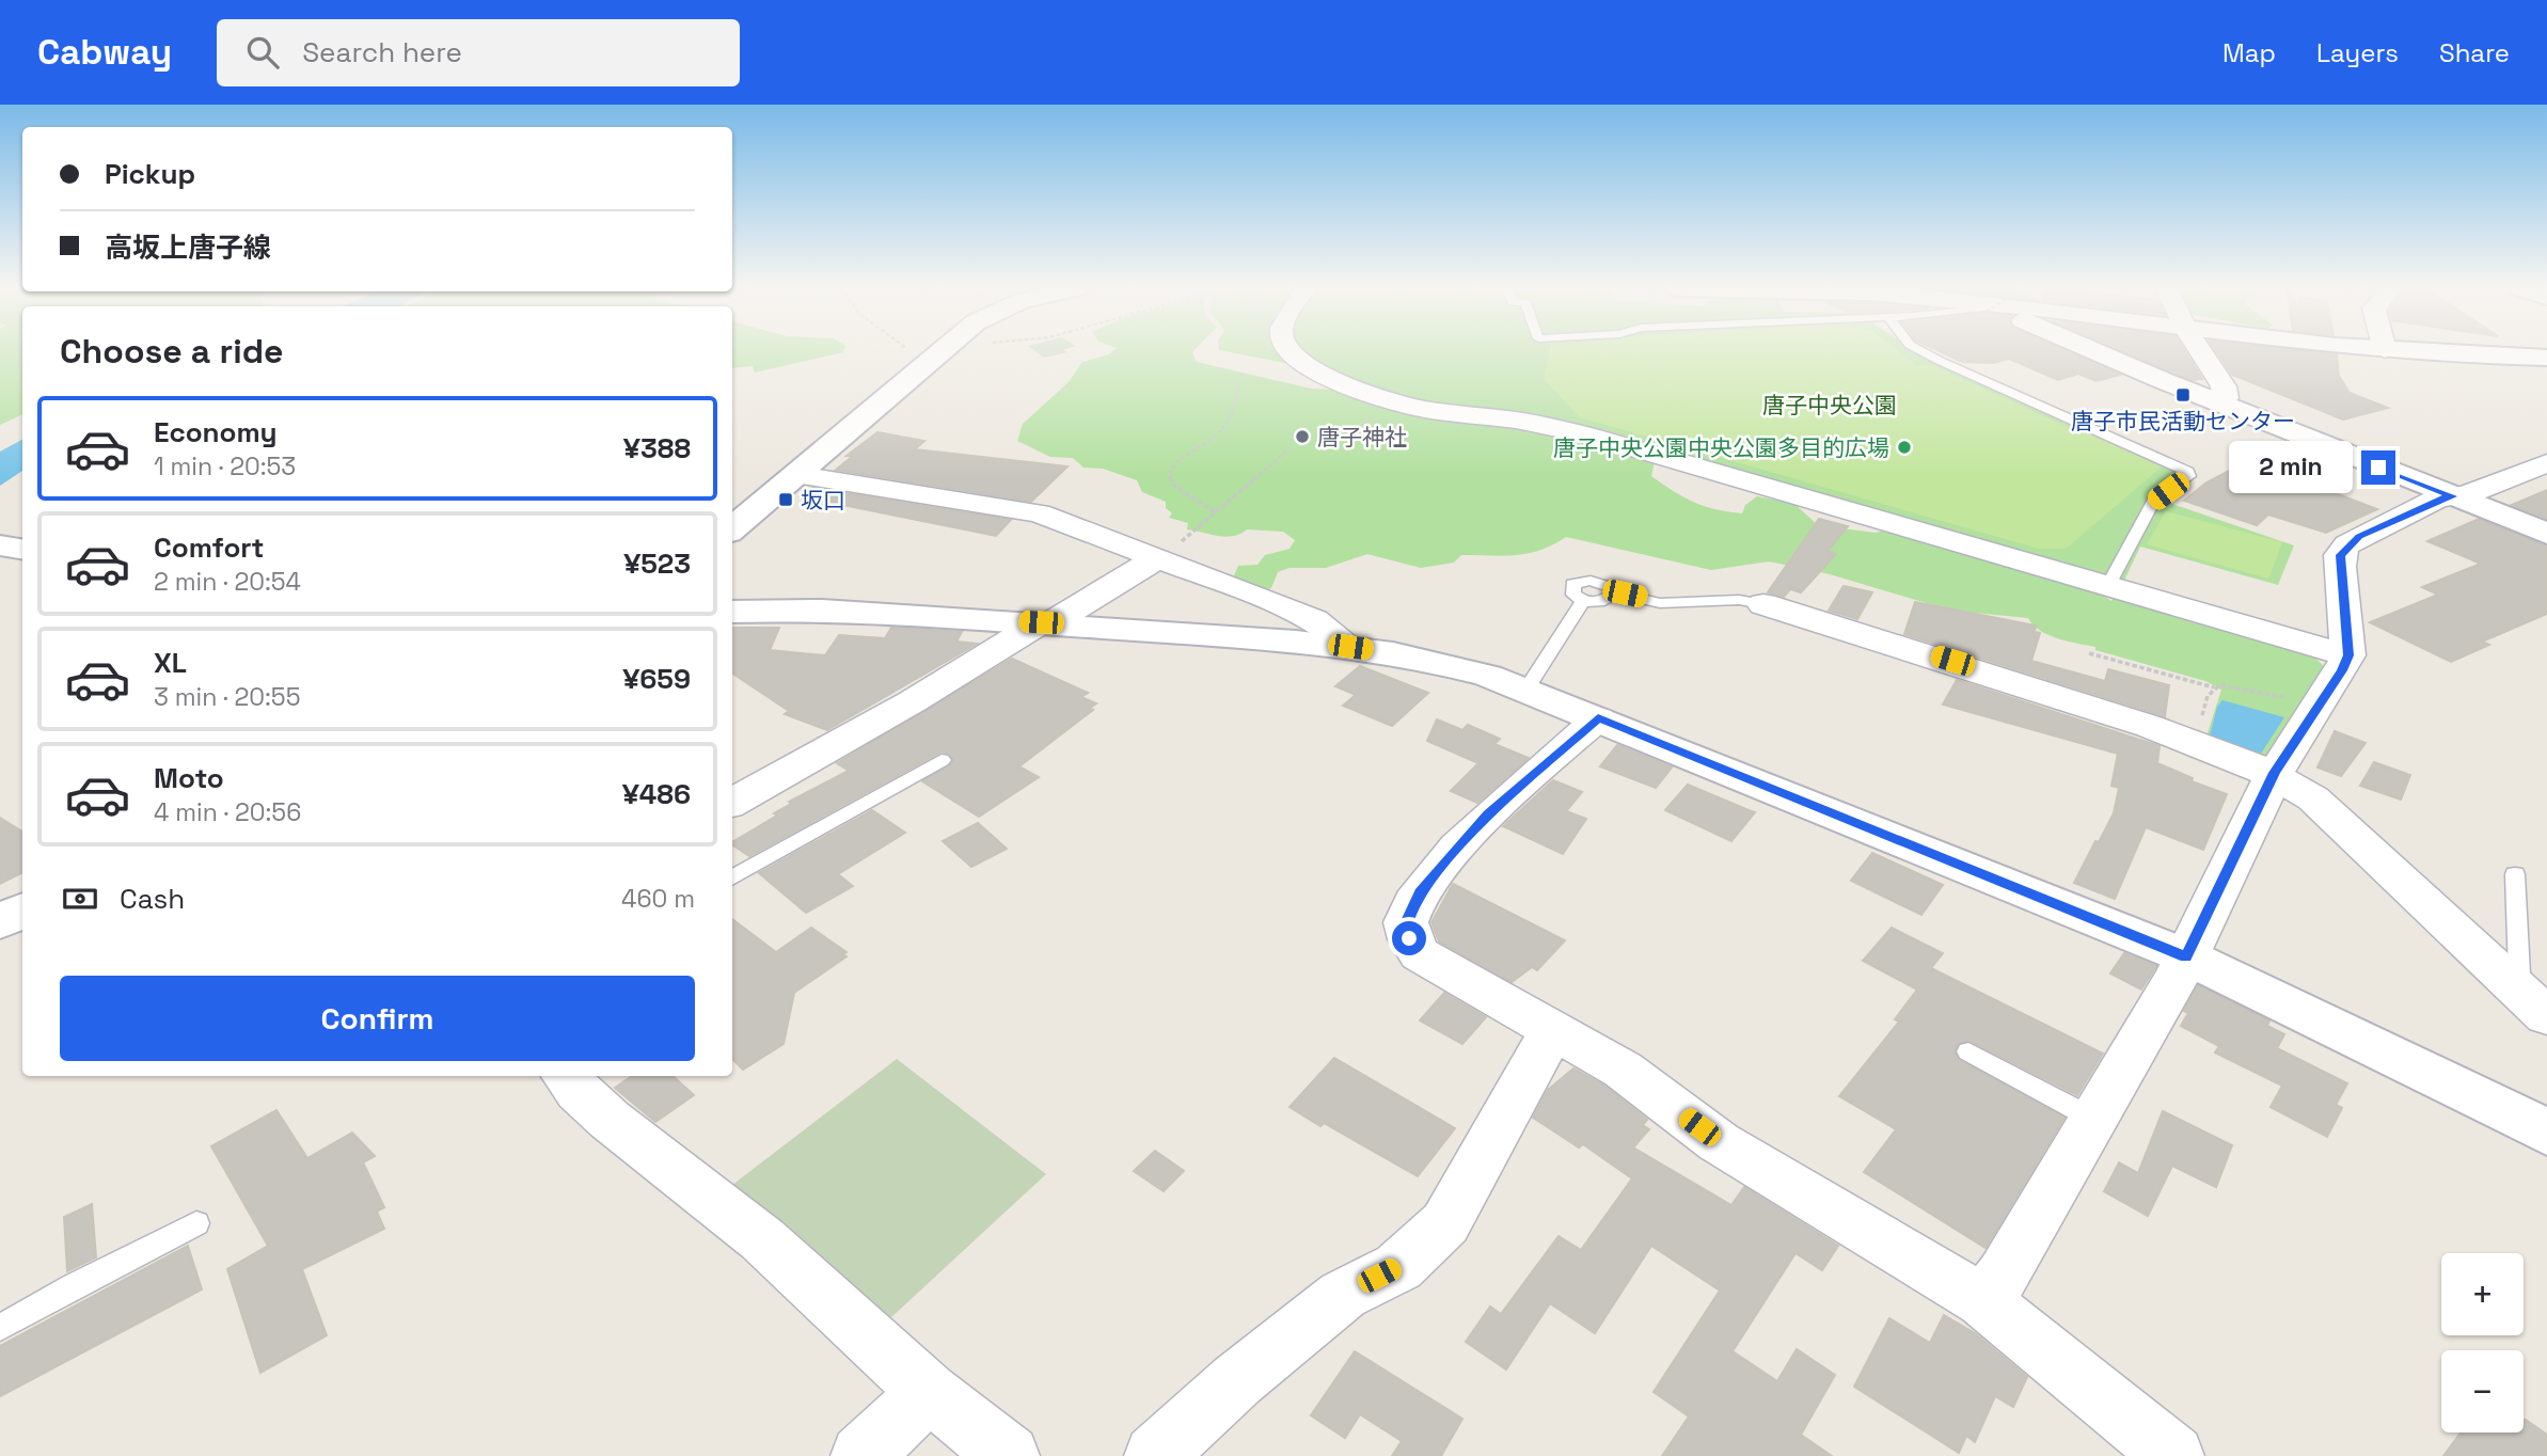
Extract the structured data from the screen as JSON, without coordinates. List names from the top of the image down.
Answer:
{
  "parks": ["唐子中央公園"],
  "places": {
    "transit": ["唐子市民活動センター", "坂口"],
    "other": ["唐子神社", "唐子中央公園中央公園多目的広場"]
  },
  "page": {
    "header": "Cabway",
    "search": "Search here",
    "nav": ["Map", "Layers", "Share"],
    "banner": ["Pickup", "高坂上唐子線"],
    "heading": "Choose a ride",
    "list": [
      {
        "name": "Economy",
        "note": "1 min · 20:53",
        "value": "¥388"
      },
      {
        "name": "Comfort",
        "note": "2 min · 20:54",
        "value": "¥523"
      },
      {
        "name": "XL",
        "note": "3 min · 20:55",
        "value": "¥659"
      },
      {
        "name": "Moto",
        "note": "4 min · 20:56",
        "value": "¥486"
      }
    ],
    "bubble": "2 min",
    "pay": ["Cash", "460 m"],
    "buttons": "Confirm",
    "map_buttons": ["+", "−"]
  }
}
